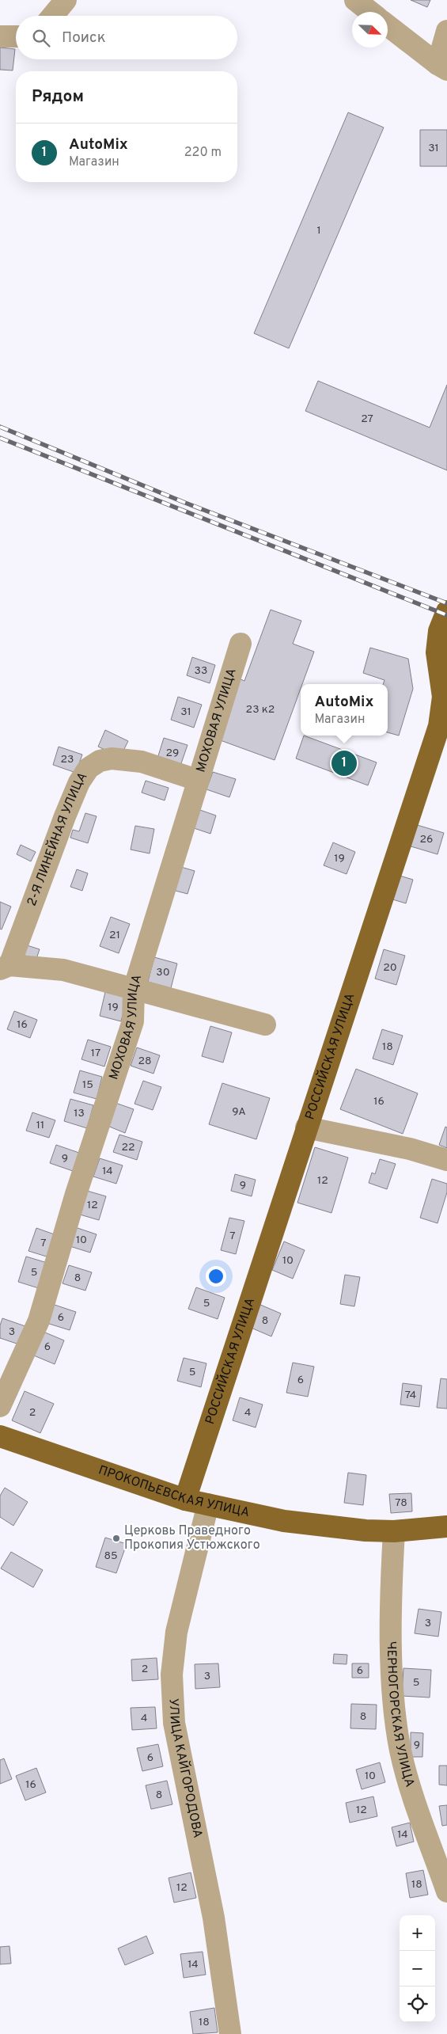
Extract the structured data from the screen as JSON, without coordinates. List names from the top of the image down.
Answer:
{
  "streets": {
    "main road": ["РОССИЙСКАЯ УЛИЦА", "ПРОКОПЬЕВСКАЯ УЛИЦА"],
    "street": [
      "МОХОВАЯ УЛИЦА",
      "2-Я ЛИНЕЙНАЯ УЛИЦА",
      "ЧЕРНОГОРСКАЯ УЛИЦА",
      "УЛИЦА КАЙГОРОДОВА"
    ]
  },
  "crossings": [
    ["МОХОВАЯ УЛИЦА", "2-Я ЛИНЕЙНАЯ УЛИЦА"],
    ["РОССИЙСКАЯ УЛИЦА", "ПРОКОПЬЕВСКАЯ УЛИЦА"],
    ["ПРОКОПЬЕВСКАЯ УЛИЦА", "ЧЕРНОГОРСКАЯ УЛИЦА"],
    ["ПРОКОПЬЕВСКАЯ УЛИЦА", "УЛИЦА КАЙГОРОДОВА"]
  ],
  "places": ["Церковь Праведного Прокопия Устюжского"],
  "house_numbers": [
    "31",
    "1",
    "27",
    "33",
    "23 к2",
    "31",
    "29",
    "23",
    "26",
    "19",
    "21",
    "20",
    "30",
    "19",
    "16",
    "18",
    "17",
    "28",
    "15",
    "16",
    "9А",
    "13",
    "11",
    "22",
    "9",
    "14",
    "12",
    "9",
    "12",
    "7",
    "10",
    "7",
    "10",
    "5",
    "8",
    "5",
    "6",
    "8",
    "3",
    "6",
    "5",
    "6",
    "74",
    "2",
    "4",
    "78",
    "85",
    "3",
    "2",
    "6",
    "3",
    "5",
    "8",
    "4",
    "9",
    "6",
    "10",
    "16",
    "8",
    "12",
    "14",
    "18",
    "12",
    "14",
    "18"
  ],
  "north": "bottom right",
  "page": {
    "search": "Поиск",
    "heading": "Рядом",
    "list": [
      {
        "mark": "1",
        "name": "AutoMix",
        "note": "Магазин",
        "value": "220 m"
      }
    ],
    "popup": ["AutoMix", "Магазин"],
    "pins": "1",
    "map_buttons": ["+", "−"]
  }
}
